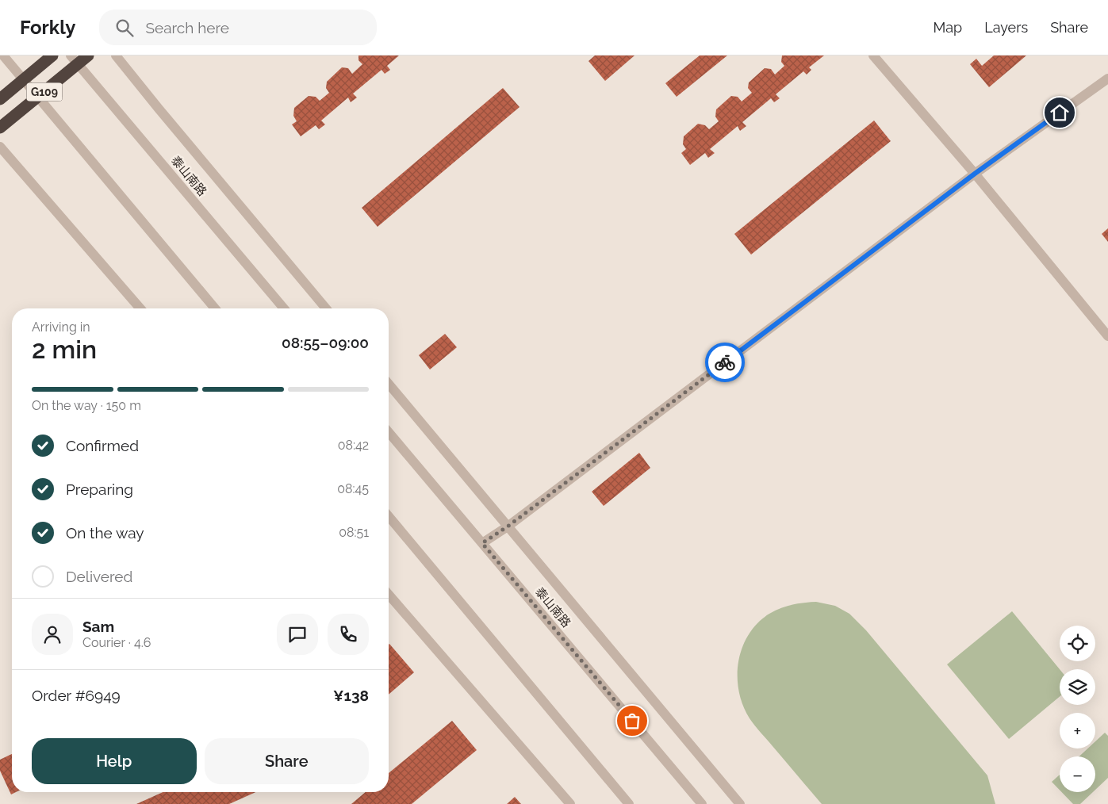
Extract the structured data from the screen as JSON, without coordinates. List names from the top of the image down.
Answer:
{
  "streets": {
    "highway": ["G109"],
    "street": ["泰山南路"]
  },
  "crossings": [
    ["G109", "泰山南路"]
  ],
  "page": {
    "header": "Forkly",
    "search": "Search here",
    "nav": ["Map", "Layers", "Share"],
    "heading": ["2 min", "Arriving in", "08:55–09:00"],
    "panel": [
      "Sam",
      "Courier · 4.6",
      "Order #6949",
      "¥138"
    ],
    "bar": "On the way · 150 m",
    "list": [
      ["Confirmed", "08:42"],
      ["Preparing", "08:45"],
      ["On the way", "08:51"],
      "Delivered"
    ],
    "map_buttons": ["+", "−"],
    "buttons": ["Help", "Share"]
  }
}
